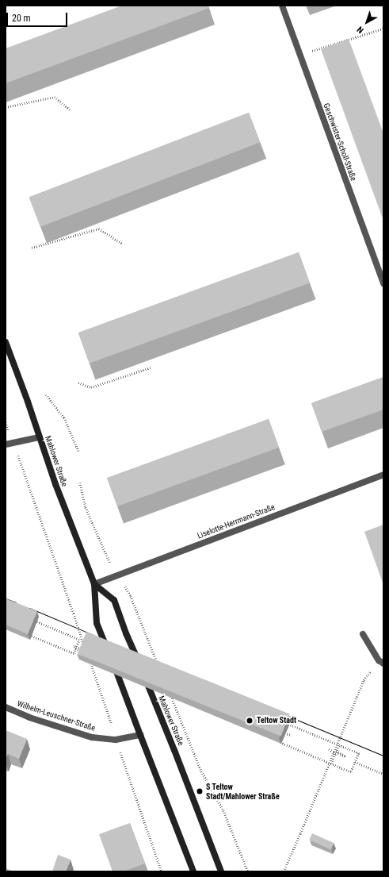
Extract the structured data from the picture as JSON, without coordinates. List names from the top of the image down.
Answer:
{
  "streets": {
    "main road": ["Mahlower Straße"],
    "street": ["Geschwister-Scholl-Straße", "Liselotte-Herrmann-Straße", "Wilhelm-Leuschner-Straße"]
  },
  "crossings": [
    ["Mahlower Straße", "Liselotte-Herrmann-Straße"]
  ],
  "places": ["Teltow Stadt", "S Teltow Stadt/Mahlower Straße"],
  "scale_bar": "20 m",
  "north": "bottom left"
}
